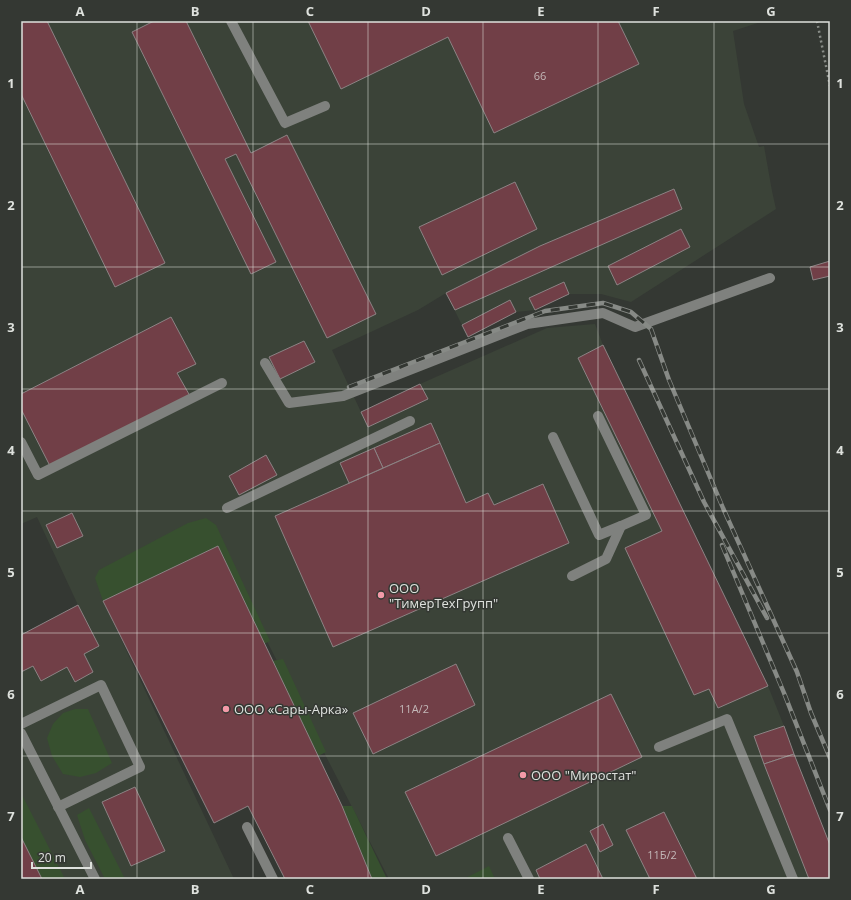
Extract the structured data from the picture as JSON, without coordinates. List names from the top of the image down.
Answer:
{
  "places": ["ООО \"ТимерТехГрупп\"", "ООО «Сары-Арка»", "ООО \"Миростат\""],
  "house_numbers": ["66", "11А/2", "11Б/2"],
  "scale_bar": "20 m",
  "grid": {
    "columns": [
      "A",
      "B",
      "C",
      "D",
      "E",
      "F",
      "G"
    ],
    "rows": [
      "1",
      "2",
      "3",
      "4",
      "5",
      "6",
      "7"
    ]
  }
}
